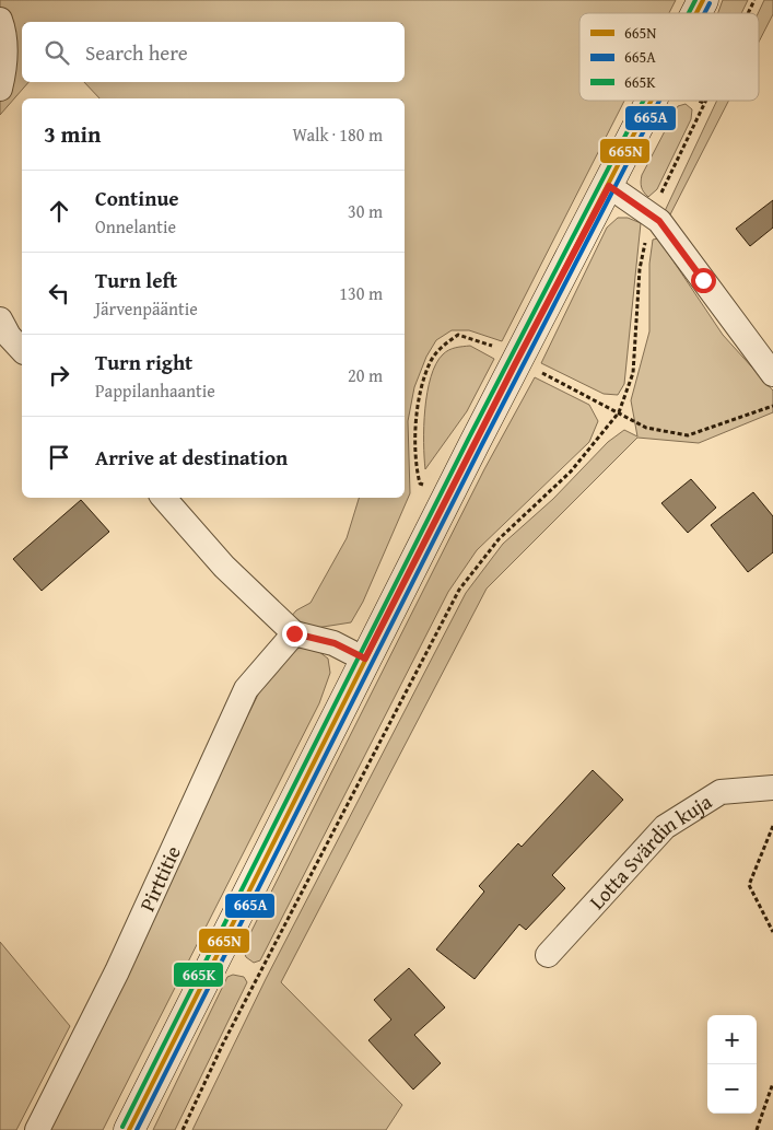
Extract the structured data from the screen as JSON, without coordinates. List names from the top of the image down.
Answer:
{
  "streets": {
    "street": ["Lotta Svärdin kuja", "Pirttitie"]
  },
  "lines": ["transit line 665N", "transit line 665K", "transit line 665A"],
  "legend": ["665N", "665A", "665K"],
  "page": {
    "search": "Search here",
    "heading": ["3 min", "Walk · 180 m"],
    "list": [
      ["Continue", "Onnelantie", "30 m"],
      ["Turn left", "Järvenpääntie", "130 m"],
      ["Turn right", "Pappilanhaantie", "20 m"],
      "Arrive at destination"
    ],
    "map_buttons": ["+", "−"]
  }
}
